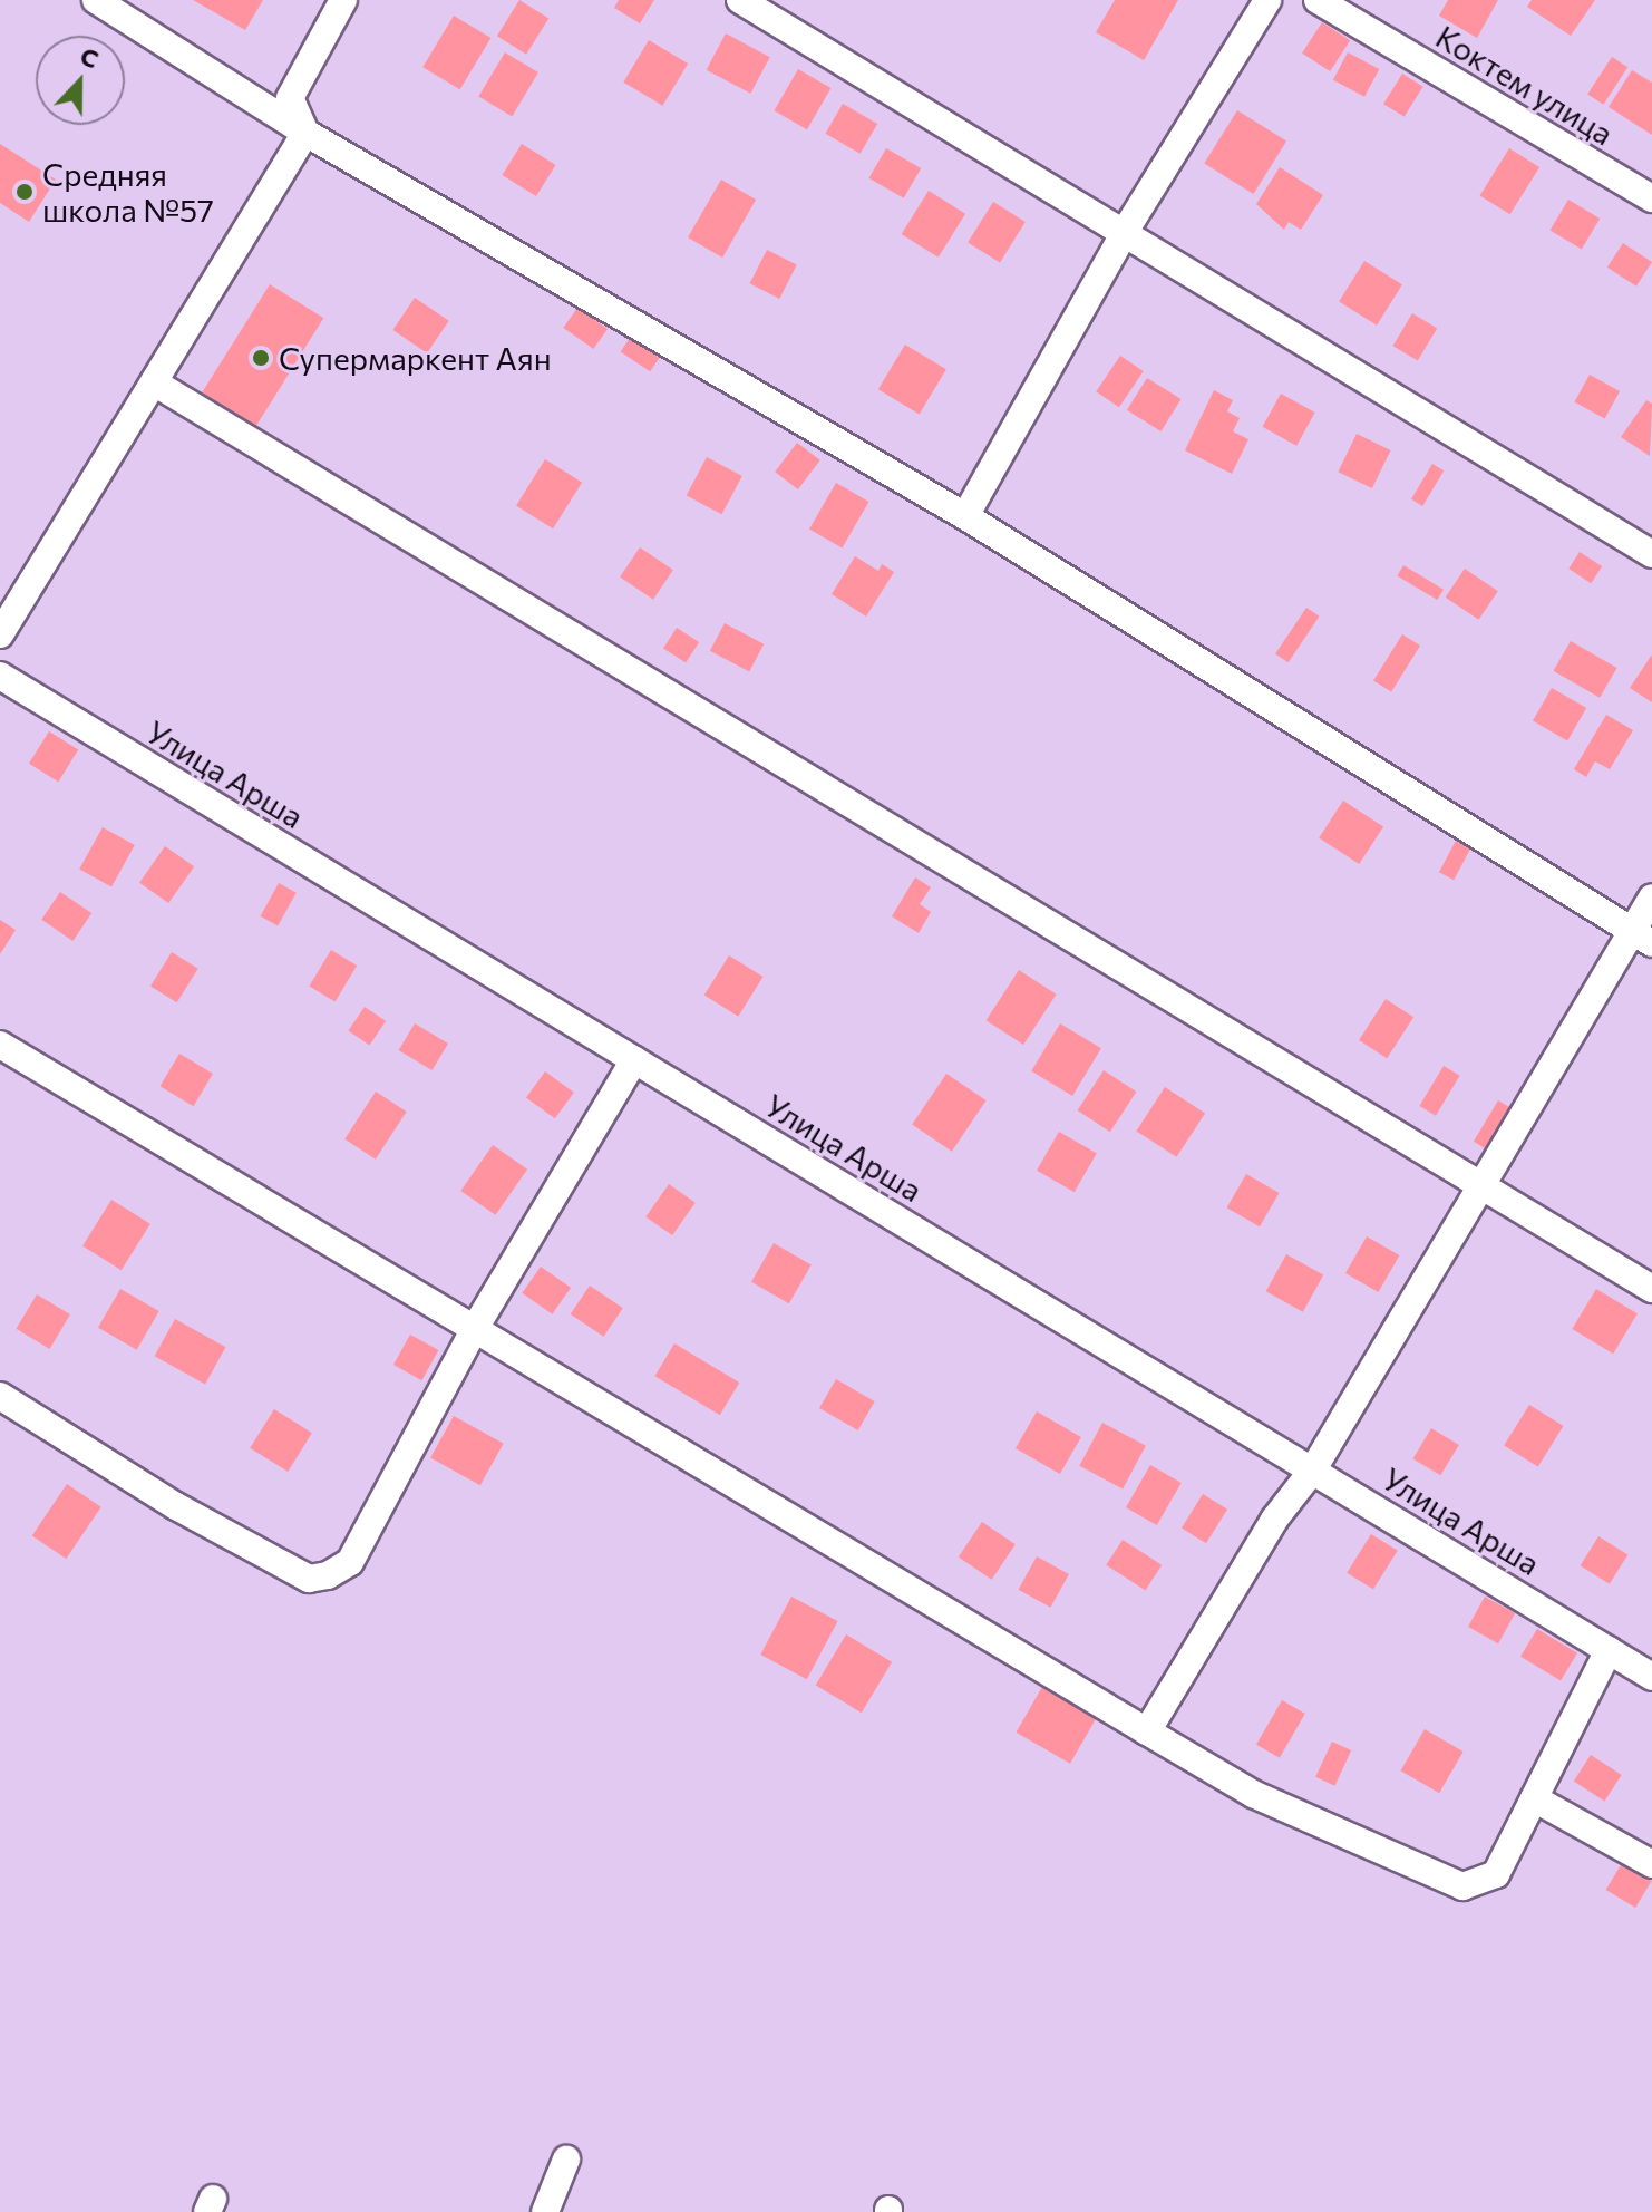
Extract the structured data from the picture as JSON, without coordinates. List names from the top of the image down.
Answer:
{
  "streets": {
    "street": ["Коктем улица", "Улица Арша"]
  },
  "places": ["Средняя школа №57", "Супермаркент Аян"],
  "north": "top"
}
